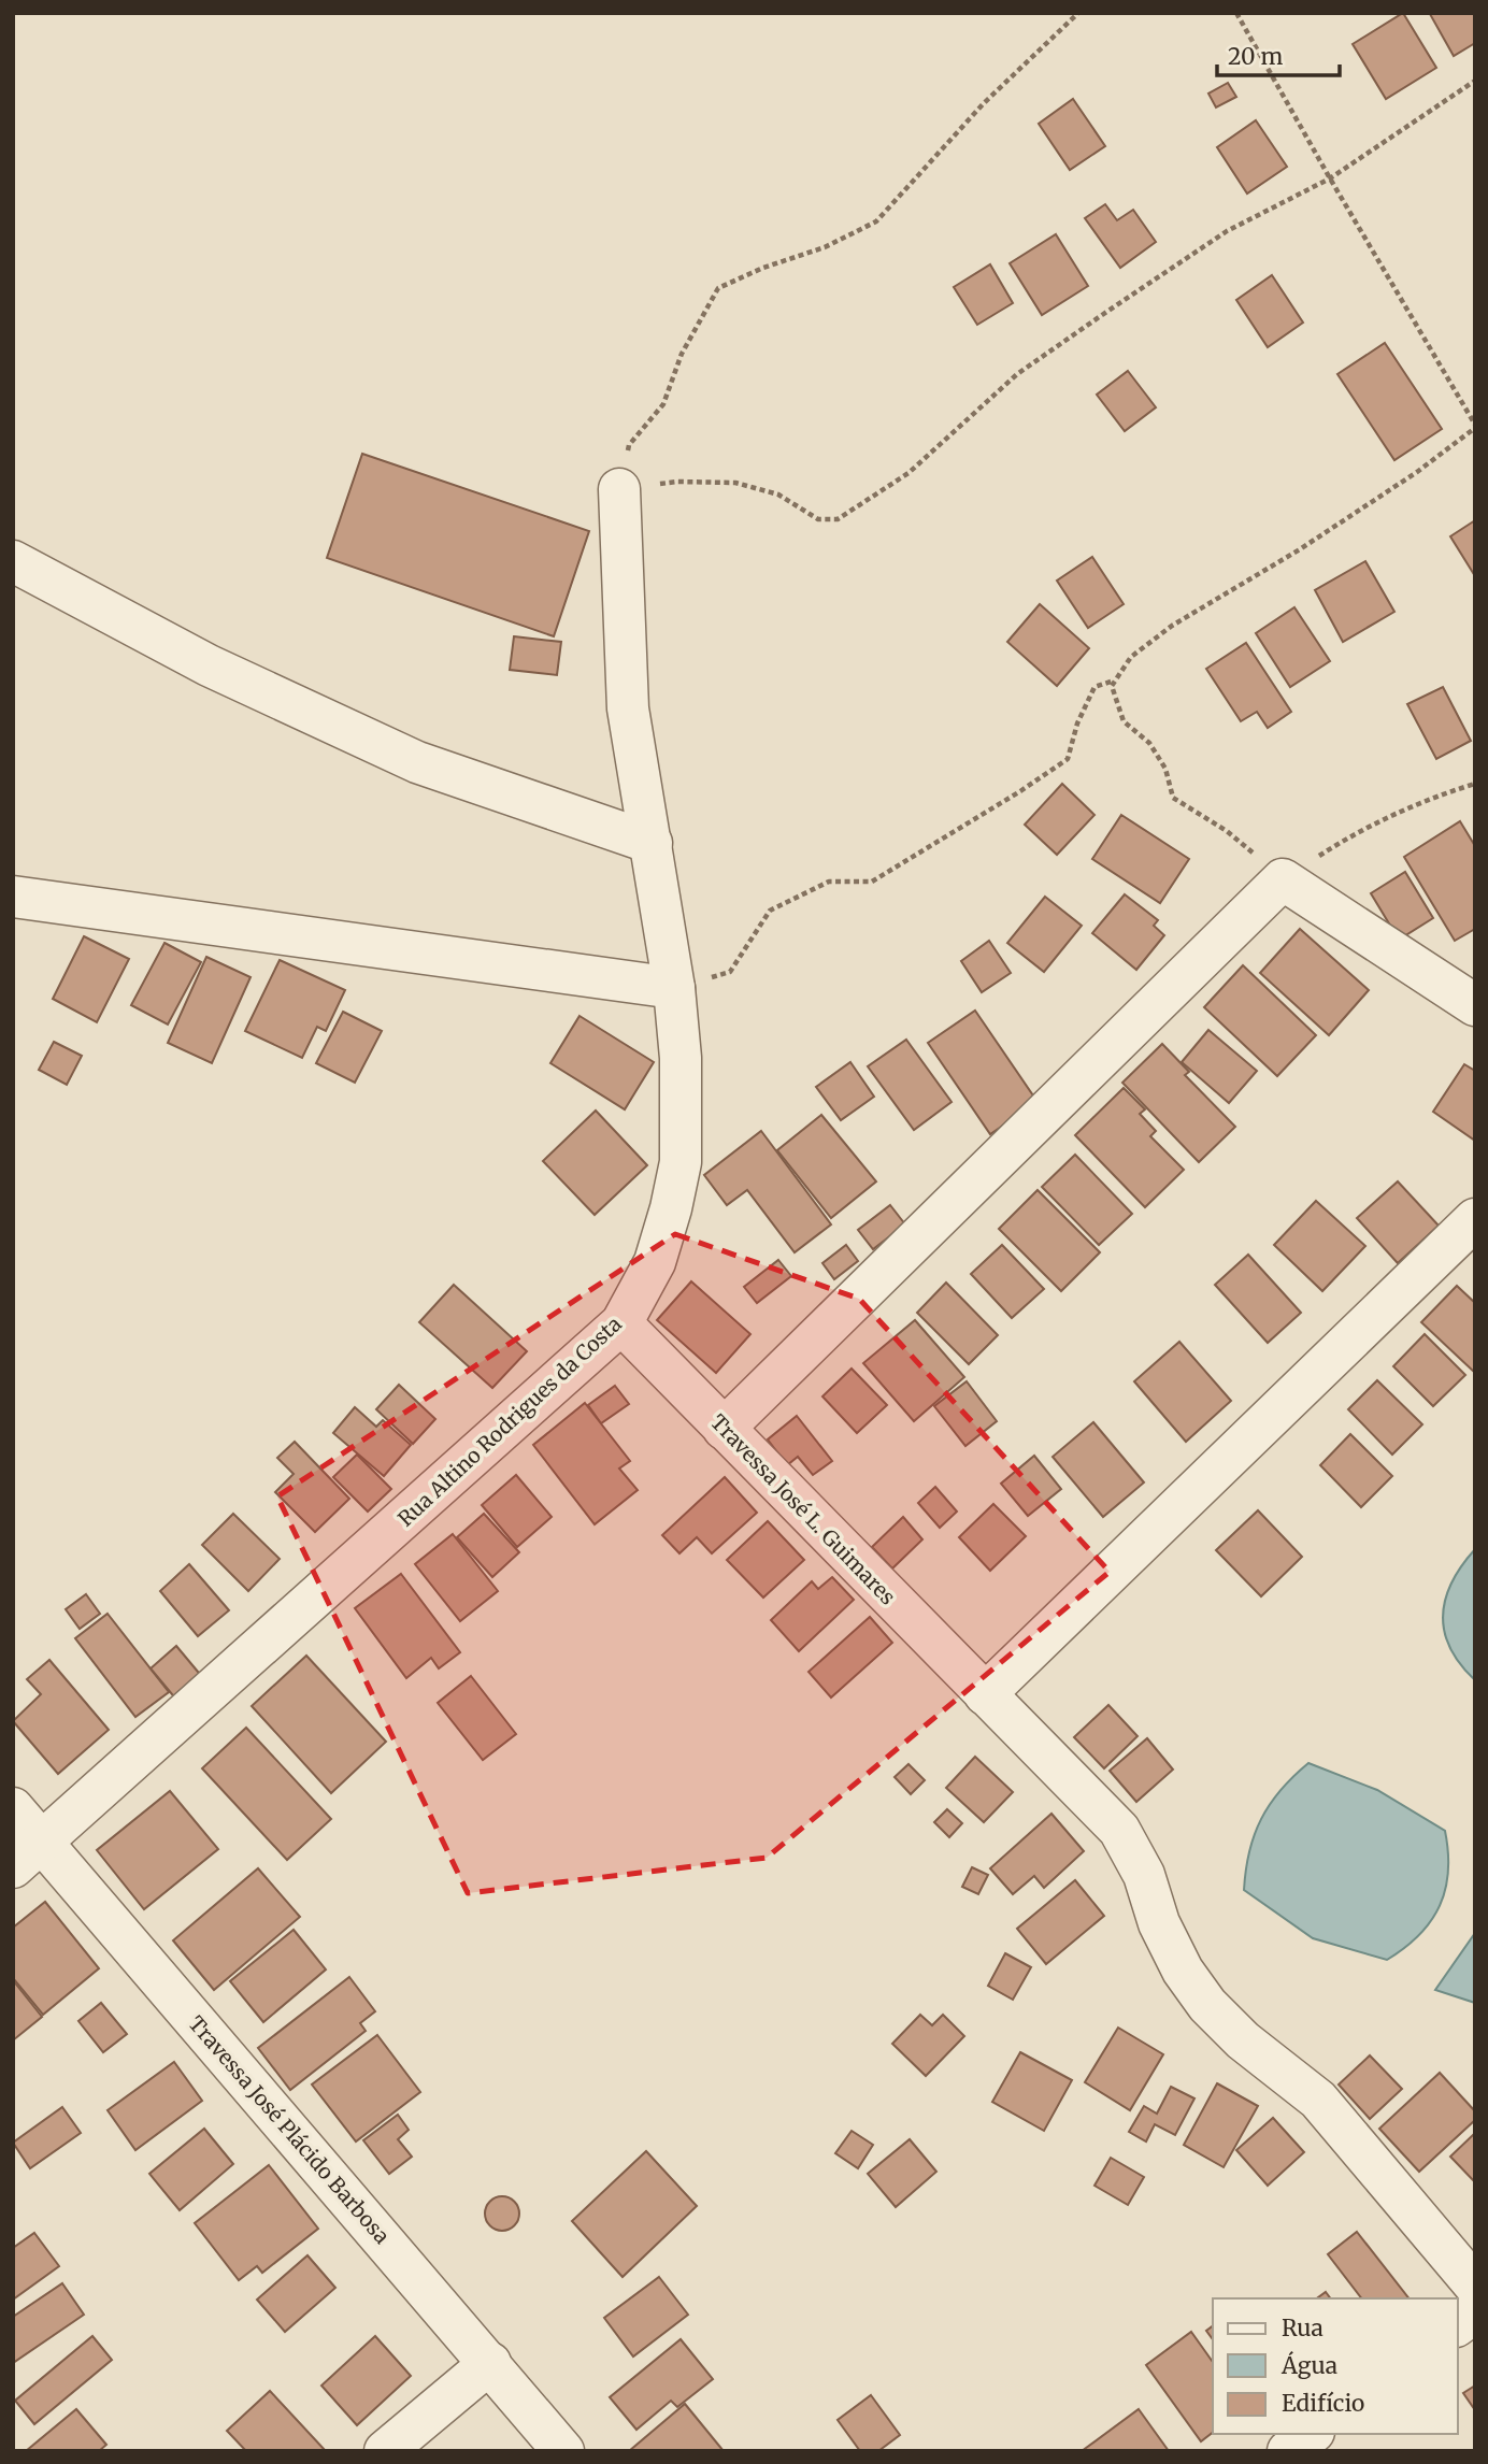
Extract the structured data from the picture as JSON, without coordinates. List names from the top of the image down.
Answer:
{
  "streets": {
    "street": ["Rua Altino Rodrigues da Costa", "Travessa José L. Guimares", "Travessa José Plácido Barbosa"]
  },
  "crossings": [
    ["Rua Altino Rodrigues da Costa", "Travessa José L. Guimares"],
    ["Rua Altino Rodrigues da Costa", "Travessa José Plácido Barbosa"]
  ],
  "legend": ["Rua", "Água", "Edifício"],
  "scale_bar": "20 m"
}
